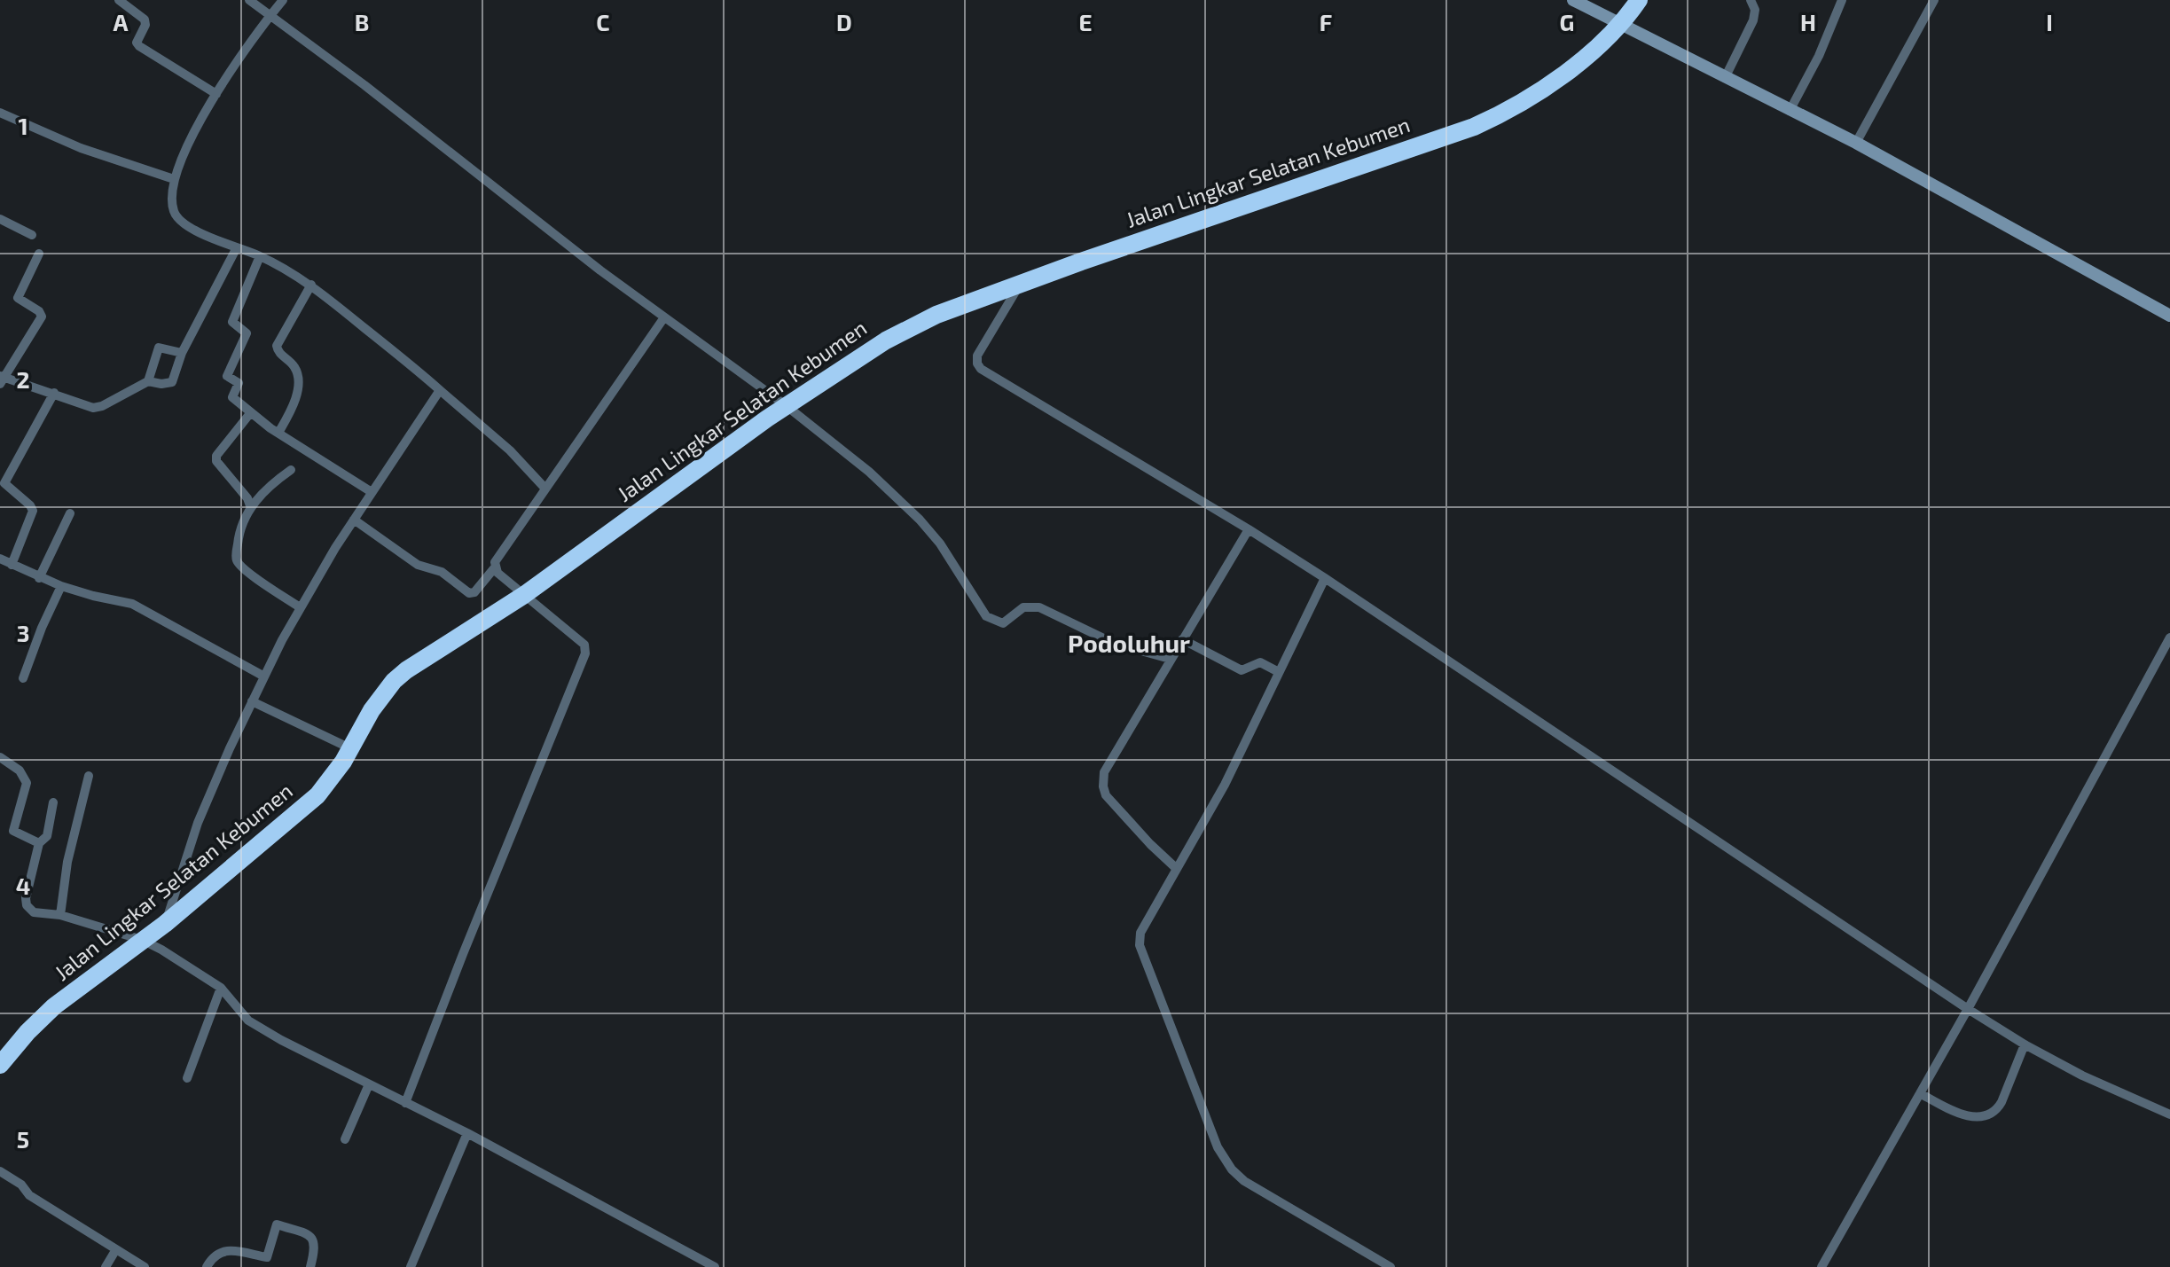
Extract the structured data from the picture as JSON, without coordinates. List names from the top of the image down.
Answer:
{
  "streets": {
    "highway": ["Jalan Lingkar Selatan Kebumen"]
  },
  "districts": ["Podoluhur"],
  "grid": {
    "columns": [
      "A",
      "B",
      "C",
      "D",
      "E",
      "F",
      "G",
      "H",
      "I"
    ],
    "rows": [
      "1",
      "2",
      "3",
      "4",
      "5"
    ]
  }
}
